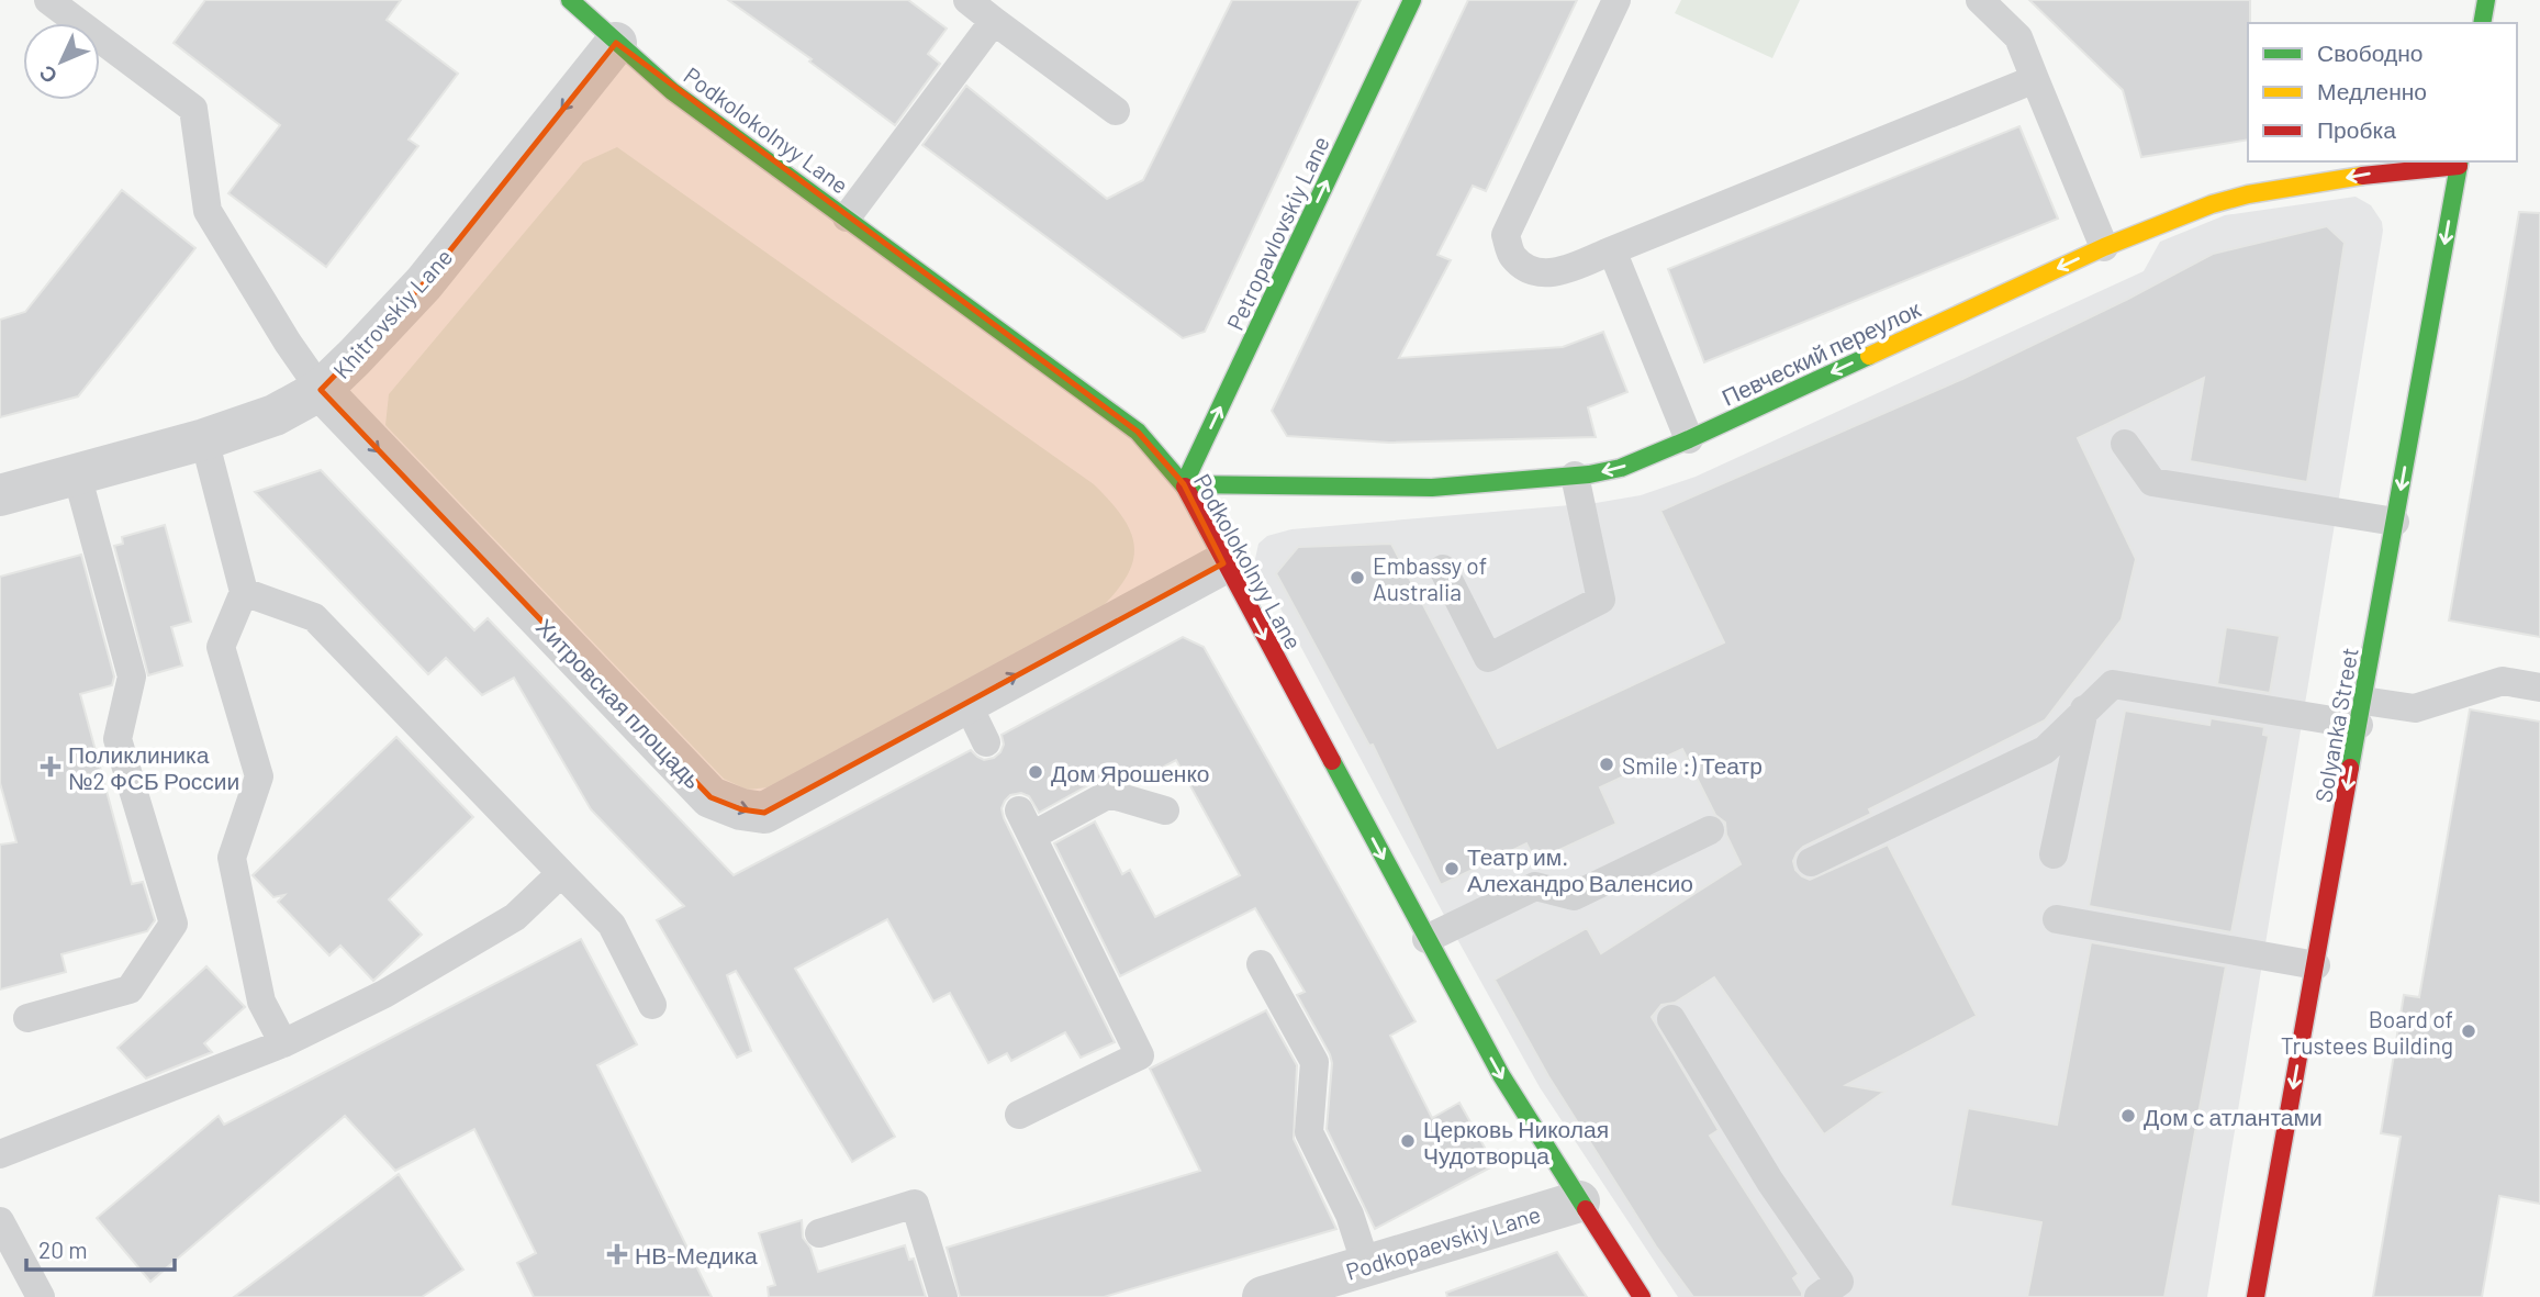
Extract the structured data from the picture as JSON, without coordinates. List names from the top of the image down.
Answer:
{
  "streets": {
    "street": [
      "Podkolokolnyy Lane",
      "Petropavlovskiy Lane",
      "Khitrovskiy Lane",
      "Певческий переулок",
      "Хитровская площадь",
      "Solyanka Street",
      "Podkopaevskiy Lane"
    ]
  },
  "crossings": [
    ["Podkolokolnyy Lane", "Petropavlovskiy Lane"],
    ["Podkolokolnyy Lane", "Khitrovskiy Lane"],
    ["Podkolokolnyy Lane", "Певческий переулок"],
    ["Podkolokolnyy Lane", "Хитровская площадь"],
    ["Podkolokolnyy Lane", "Podkopaevskiy Lane"],
    ["Petropavlovskiy Lane", "Певческий переулок"],
    ["Khitrovskiy Lane", "Хитровская площадь"],
    ["Певческий переулок", "Solyanka Street"]
  ],
  "one_way": [
    "Podkolokolnyy Lane",
    "Petropavlovskiy Lane",
    "Khitrovskiy Lane",
    "Певческий переулок",
    "Хитровская площадь",
    "Solyanka Street"
  ],
  "places": {
    "other": [
      "Embassy of Australia",
      "Smile :) Театр",
      "Дом Ярошенко",
      "Театр им. Алехандро Валенсио",
      "Board of Trustees Building",
      "Дом с атлантами",
      "Церковь Николая Чудотворца"
    ],
    "health": ["Поликлиника №2 ФСБ России", "НВ-Медика"]
  },
  "legend": ["Свободно", "Медленно", "Пробка"],
  "scale_bar": "20 m",
  "north": "bottom left"
}
